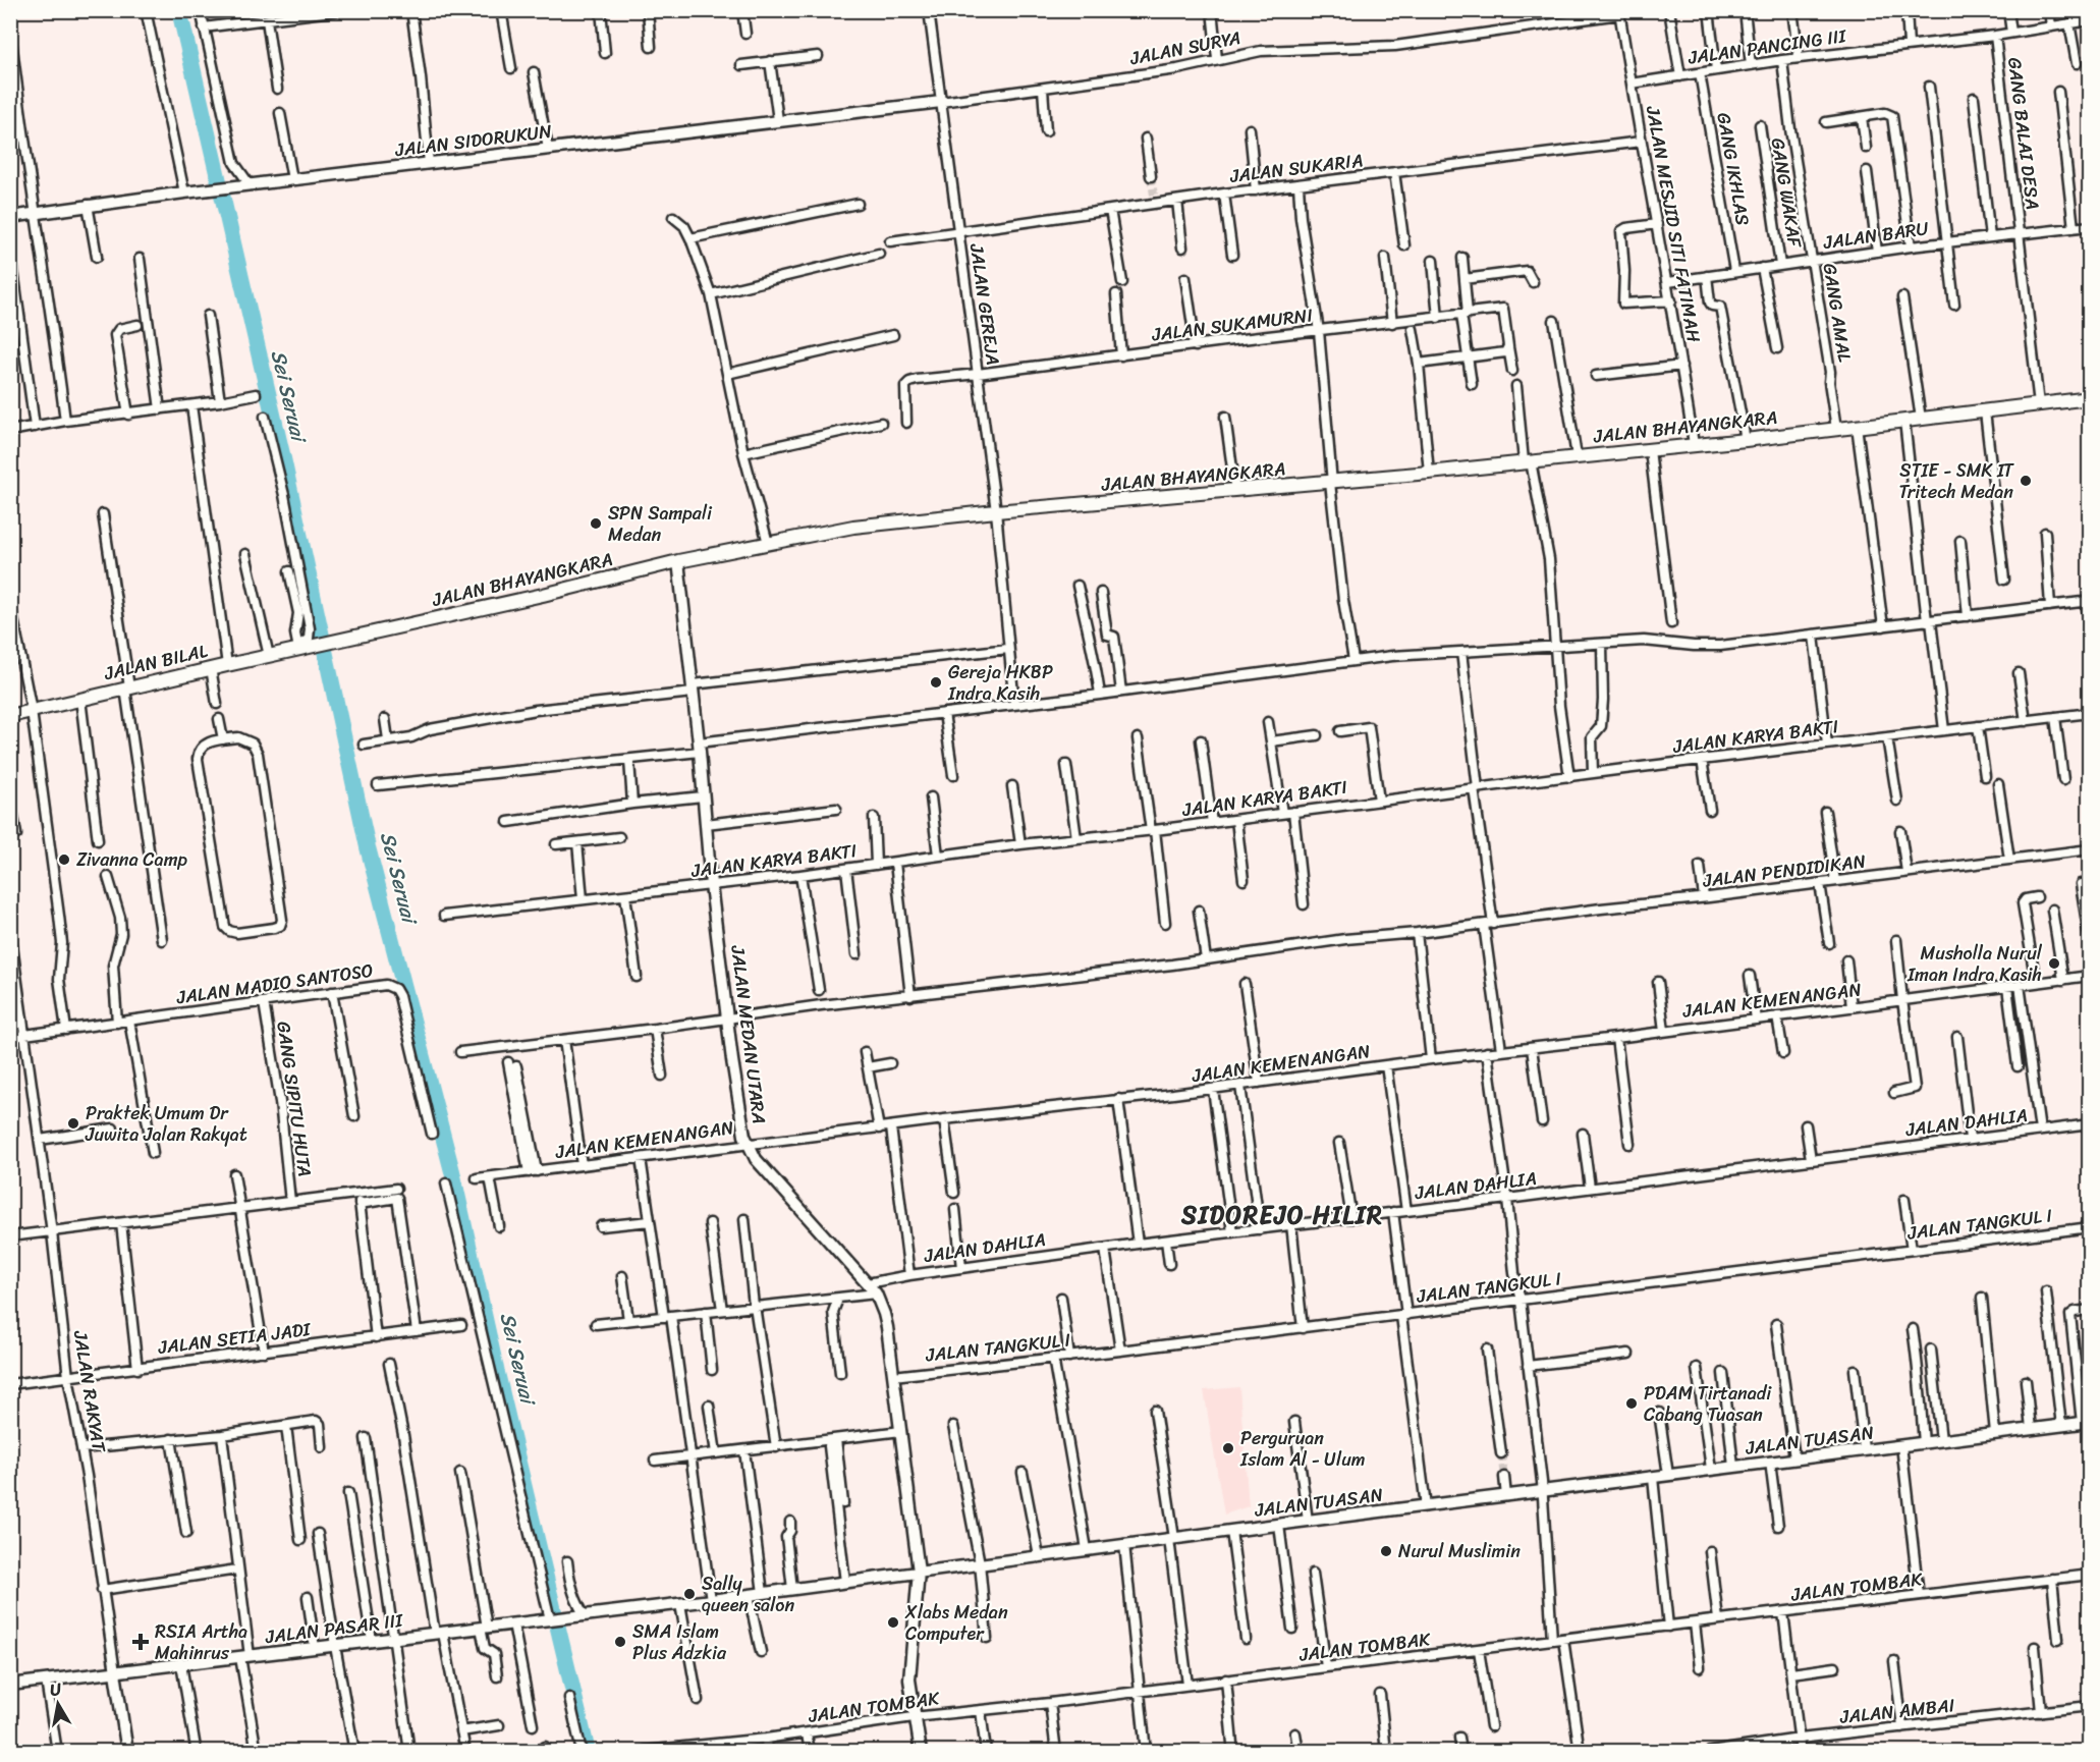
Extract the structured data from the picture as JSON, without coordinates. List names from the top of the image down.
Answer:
{
  "streets": {
    "main road": ["JALAN BHAYANGKARA", "JALAN BILAL"],
    "street": [
      "JALAN PANCING III",
      "JALAN SURYA",
      "GANG BALAI DESA",
      "JALAN SIDORUKUN",
      "JALAN SUKARIA",
      "GANG IKHLAS",
      "GANG WAKAF",
      "JALAN MESJID SITI FATIMAH",
      "JALAN BARU",
      "JALAN GEREJA",
      "GANG AMAL",
      "JALAN SUKAMURNI",
      "JALAN KARYA BAKTI",
      "JALAN PENDIDIKAN",
      "JALAN MADIO SANTOSO",
      "JALAN KEMENANGAN",
      "JALAN MEDAN UTARA",
      "GANG SIPITU HUTA",
      "JALAN DAHLIA",
      "JALAN TANGKUL I",
      "JALAN SETIA JADI",
      "JALAN RAKYAT",
      "JALAN TUASAN",
      "JALAN TOMBAK",
      "JALAN PASAR III",
      "JALAN AMBAI"
    ]
  },
  "crossings": [
    ["JALAN PANCING III", "GANG BALAI DESA"],
    ["JALAN PANCING III", "GANG IKHLAS"],
    ["JALAN PANCING III", "JALAN MESJID SITI FATIMAH"],
    ["JALAN PANCING III", "GANG AMAL"],
    ["JALAN SURYA", "JALAN SIDORUKUN"],
    ["JALAN SURYA", "JALAN MESJID SITI FATIMAH"],
    ["JALAN SURYA", "JALAN GEREJA"],
    ["GANG BALAI DESA", "JALAN BARU"],
    ["GANG BALAI DESA", "JALAN BHAYANGKARA"],
    ["JALAN SIDORUKUN", "JALAN GEREJA"],
    ["JALAN SUKARIA", "JALAN MESJID SITI FATIMAH"],
    ["JALAN SUKARIA", "JALAN GEREJA"],
    ["GANG IKHLAS", "JALAN BARU"],
    ["GANG WAKAF", "JALAN BARU"],
    ["JALAN MESJID SITI FATIMAH", "JALAN BARU"],
    ["JALAN MESJID SITI FATIMAH", "JALAN BHAYANGKARA"],
    ["JALAN BARU", "GANG AMAL"],
    ["JALAN GEREJA", "JALAN SUKAMURNI"],
    ["JALAN GEREJA", "JALAN BHAYANGKARA"],
    ["GANG AMAL", "JALAN BHAYANGKARA"],
    ["JALAN BHAYANGKARA", "JALAN BILAL"],
    ["JALAN BHAYANGKARA", "JALAN MEDAN UTARA"],
    ["JALAN KARYA BAKTI", "JALAN MEDAN UTARA"],
    ["JALAN MADIO SANTOSO", "GANG SIPITU HUTA"],
    ["JALAN MADIO SANTOSO", "JALAN RAKYAT"],
    ["JALAN KEMENANGAN", "JALAN MEDAN UTARA"],
    ["JALAN MEDAN UTARA", "JALAN DAHLIA"],
    ["JALAN MEDAN UTARA", "JALAN TANGKUL I"],
    ["JALAN MEDAN UTARA", "JALAN TUASAN"],
    ["JALAN MEDAN UTARA", "JALAN TOMBAK"],
    ["JALAN SETIA JADI", "JALAN RAKYAT"],
    ["JALAN RAKYAT", "JALAN PASAR III"],
    ["JALAN TUASAN", "JALAN PASAR III"]
  ],
  "districts": ["SIDOREJO HILIR"],
  "water": ["Sei Seruai"],
  "places": {
    "other": [
      "STIE - SMK IT Tritech Medan",
      "SPN Sampali Medan",
      "Gereja HKBP Indra Kasih",
      "Zivanna Camp",
      "Musholla Nurul Iman Indra Kasih",
      "Praktek Umum Dr Juwita Jalan Rakyat",
      "PDAM Tirtanadi Cabang Tuasan",
      "Perguruan Islam Al - Ulum",
      "Nurul Muslimin",
      "Sally queen salon",
      "Xlabs Medan Computer",
      "SMA Islam Plus Adzkia"
    ],
    "health": ["RSIA Artha Mahinrus"]
  },
  "north": "top"
}
